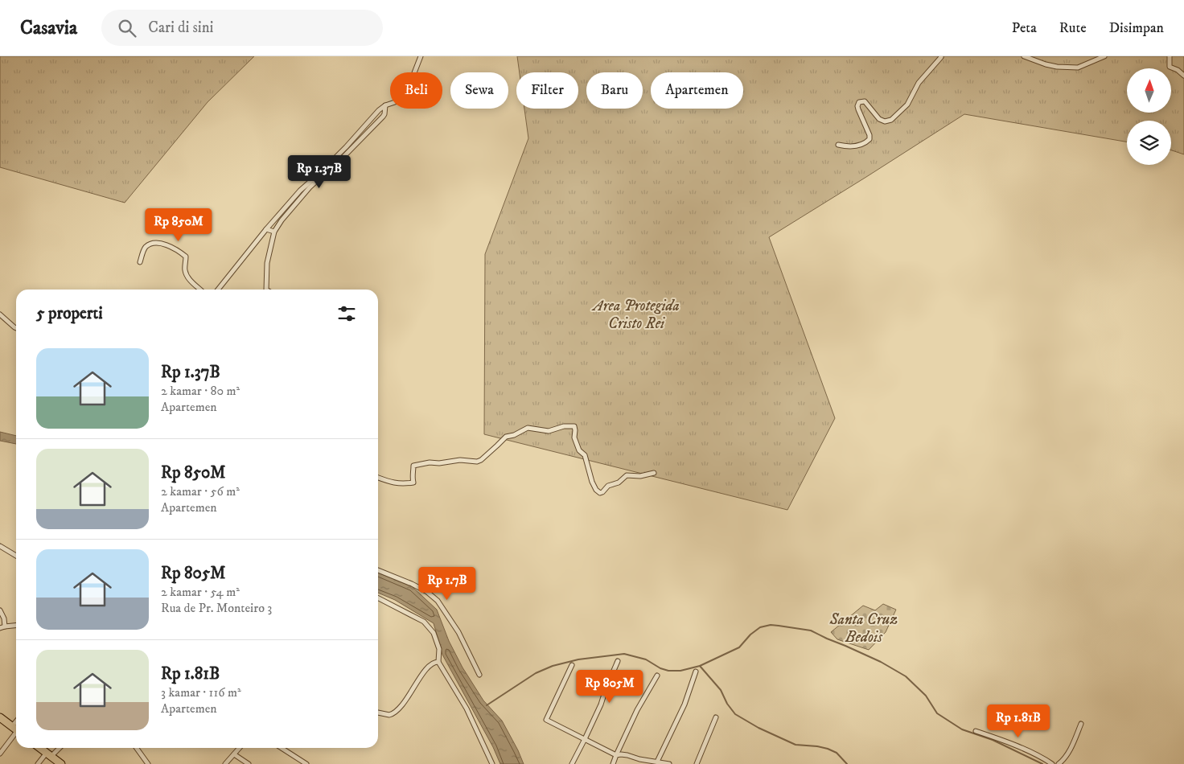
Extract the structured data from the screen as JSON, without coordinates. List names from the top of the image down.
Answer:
{
  "parks": ["Area Protegida Cristo Rei", "Santa Cruz Bedois"],
  "north": "top",
  "page": {
    "header": "Casavia",
    "search": "Cari di sini",
    "nav": ["Peta", "Rute", "Disimpan"],
    "chip": [
      "Beli",
      "Sewa",
      "Filter",
      "Baru",
      "Apartemen"
    ],
    "price": [
      "Rp 1.37B",
      "Rp 850M",
      "Rp 1.7B",
      "Rp 805M",
      "Rp 1.81B"
    ],
    "heading": "5 properti",
    "list": [
      {
        "name": "Rp 1.37B",
        "note": "2 kamar · 80 m² · Apartemen"
      },
      {
        "name": "Rp 850M",
        "note": "2 kamar · 56 m² · Apartemen"
      },
      {
        "name": "Rp 805M",
        "note": "2 kamar · 54 m² · Rua de Pr. Monteiro 3"
      },
      {
        "name": "Rp 1.81B",
        "note": "3 kamar · 116 m² · Apartemen"
      }
    ]
  }
}
